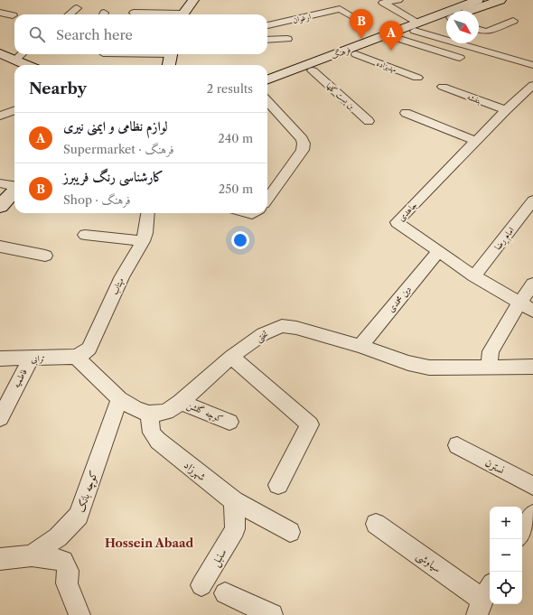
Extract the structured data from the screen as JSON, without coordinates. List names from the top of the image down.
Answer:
{
  "streets": {
    "street": [
      "ارغوان",
      "فرهنگ",
      "مهدیزاده",
      "بن بست گلها",
      "بنفشه",
      "جاهدی",
      "امام رضا",
      "مهتاب",
      "دین محمدی",
      "تختی",
      "ترابی",
      "فاطمیه",
      "کوچه گلشن",
      "نسترن",
      "شهرزاد",
      "کوچه بانک",
      "سنبل",
      "سیاوشی"
    ]
  },
  "crossings": [
    ["فرهنگ", "مهدیزاده"],
    ["فرهنگ", "بن بست گلها"],
    ["بنفشه", "جاهدی"],
    ["جاهدی", "امام رضا"],
    ["جاهدی", "دین محمدی"],
    ["مهتاب", "تختی"],
    ["مهتاب", "ترابی"],
    ["دین محمدی", "تختی"],
    ["تختی", "ترابی"],
    ["تختی", "کوچه گلشن"],
    ["تختی", "شهرزاد"],
    ["تختی", "کوچه بانک"],
    ["ترابی", "فاطمیه"],
    ["شهرزاد", "سنبل"]
  ],
  "districts": ["Hossein Abaad"],
  "north": "bottom right",
  "page": {
    "pins": ["B", "A"],
    "search": "Search here",
    "heading": ["Nearby", "2 results"],
    "list": [
      {
        "mark": "A",
        "name": "لوازم نظامی و ایمنی نیری",
        "note": "Supermarket · فرهنگ",
        "value": "240 m"
      },
      {
        "mark": "B",
        "name": "کارشناسی رنگ فریبرز",
        "note": "Shop · فرهنگ",
        "value": "250 m"
      }
    ],
    "map_buttons": ["+", "−"]
  }
}
